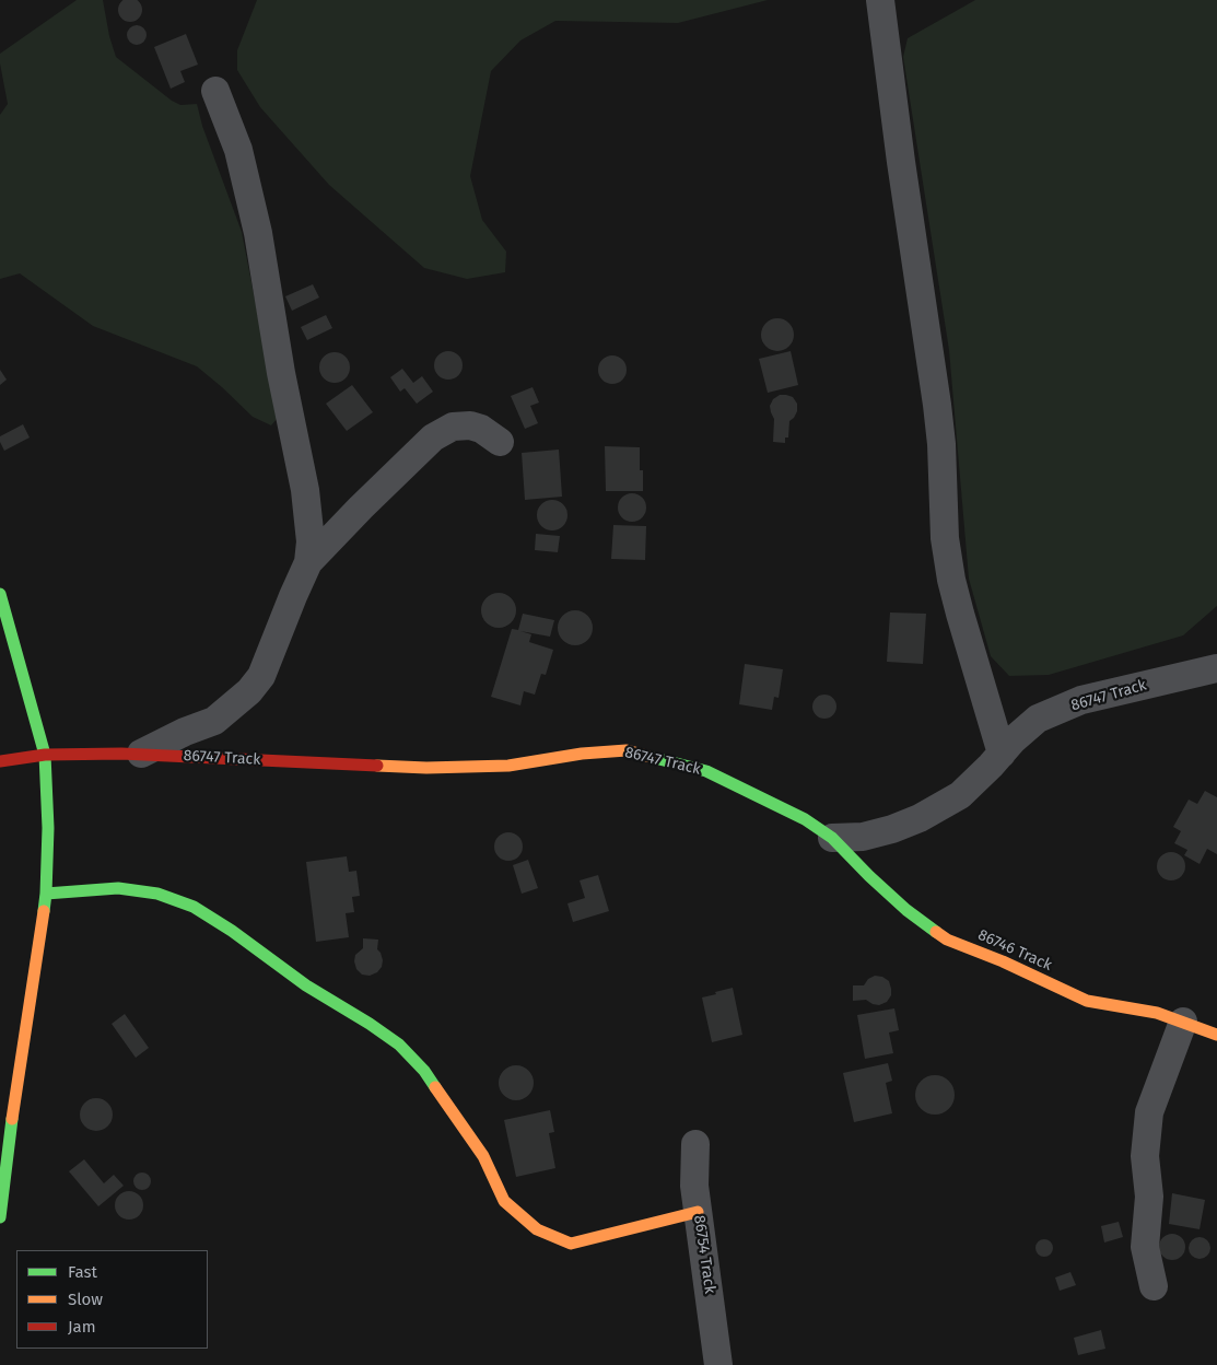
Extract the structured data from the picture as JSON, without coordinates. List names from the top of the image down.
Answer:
{
  "streets": {
    "street": ["86747 Track", "86746 Track", "86754 Track"]
  },
  "crossings": [
    ["86747 Track", "86746 Track"]
  ],
  "legend": ["Fast", "Slow", "Jam"]
}
